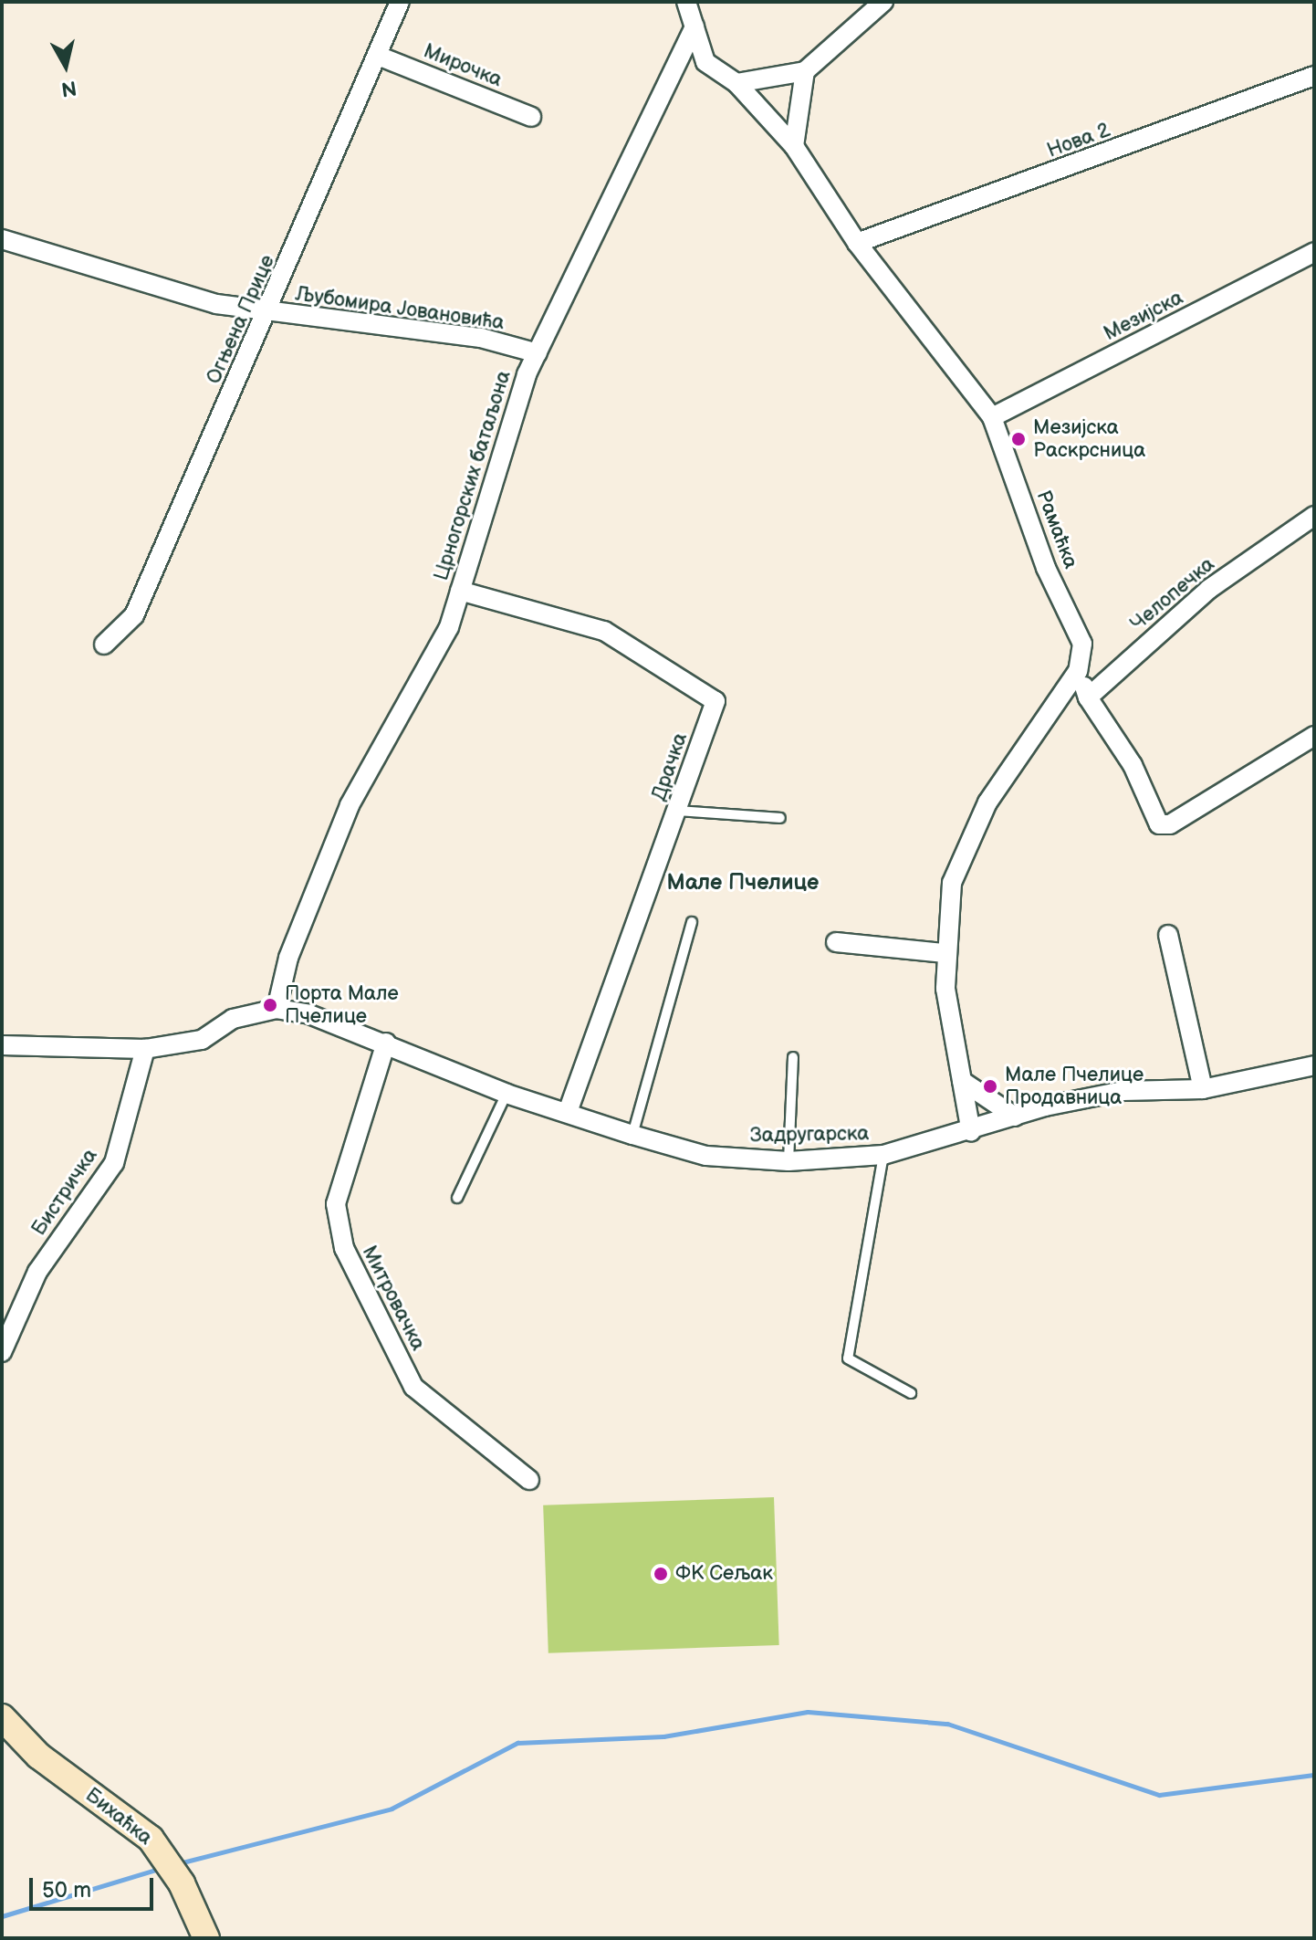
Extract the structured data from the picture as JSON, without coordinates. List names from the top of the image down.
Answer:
{
  "streets": {
    "street": [
      "Мирочка",
      "Нова 2",
      "Љубомира Јовановића",
      "Мезијска",
      "Огњена Прице",
      "Црногорских батаљона",
      "Рамаћка",
      "Челопечка",
      "Драчка",
      "Задругарска",
      "Бистричка",
      "Митровачка",
      "Бихаћка"
    ]
  },
  "crossings": [
    ["Мирочка", "Огњена Прице"],
    ["Нова 2", "Рамаћка"],
    ["Љубомира Јовановића", "Огњена Прице"],
    ["Љубомира Јовановића", "Црногорских батаљона"],
    ["Мезијска", "Рамаћка"],
    ["Црногорских батаљона", "Драчка"],
    ["Црногорских батаљона", "Задругарска"],
    ["Драчка", "Задругарска"],
    ["Задругарска", "Митровачка"]
  ],
  "districts": ["Мале Пчелице"],
  "places": [
    "Мезијска Раскрсница",
    "Порта Мале Пчелице",
    "Мале Пчелице Продавница",
    "ФК Сељак"
  ],
  "scale_bar": "50 m",
  "north": "bottom"
}
